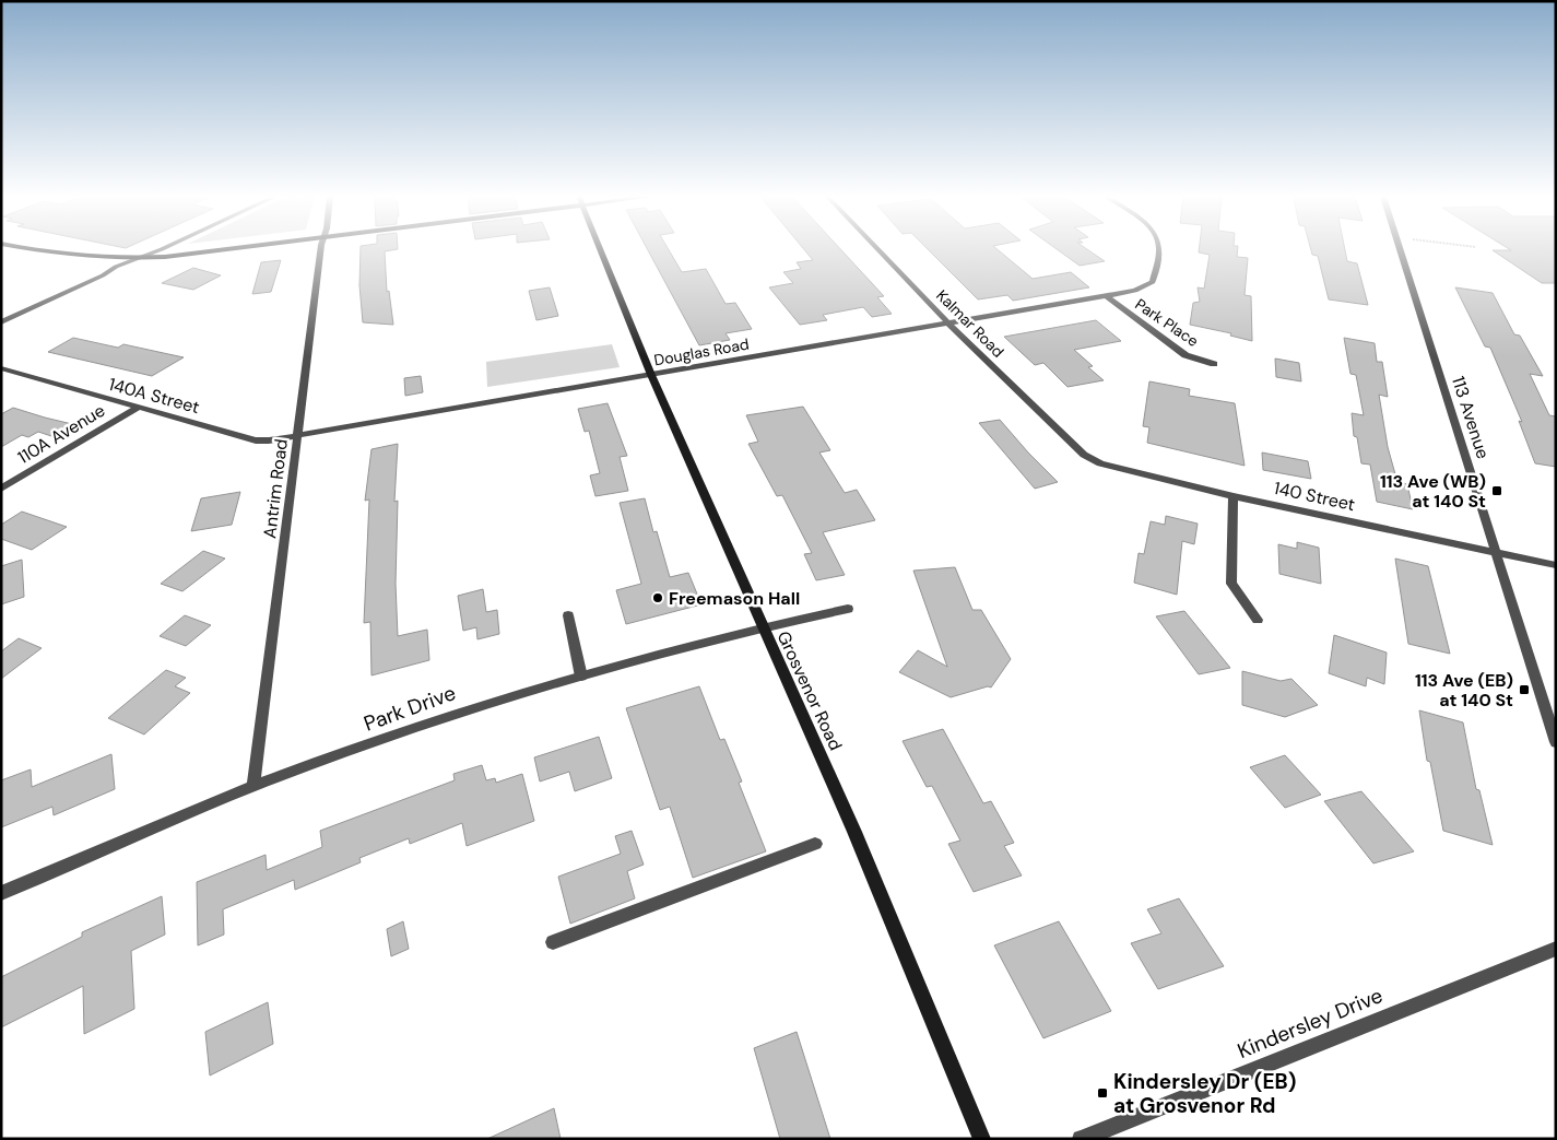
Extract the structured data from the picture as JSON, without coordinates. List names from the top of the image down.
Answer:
{
  "streets": {
    "street": [
      "Park Place",
      "Kalmar Road",
      "Douglas Road",
      "140A Street",
      "113 Avenue",
      "110A Avenue",
      "Antrim Road",
      "140 Street",
      "Grosvenor Road",
      "Park Drive",
      "Kindersley Drive"
    ]
  },
  "crossings": [
    ["Park Place", "Douglas Road"],
    ["Kalmar Road", "Douglas Road"],
    ["Kalmar Road", "140 Street"],
    ["Douglas Road", "140A Street"],
    ["Douglas Road", "Antrim Road"],
    ["Douglas Road", "Grosvenor Road"],
    ["140A Street", "110A Avenue"],
    ["140A Street", "Antrim Road"],
    ["113 Avenue", "140 Street"],
    ["Antrim Road", "Park Drive"],
    ["Grosvenor Road", "Park Drive"]
  ],
  "places": {
    "transit": ["113 Ave (WB) at 140 St", "113 Ave (EB) at 140 St", "Kindersley Dr (EB) at Grosvenor Rd"],
    "other": ["Freemason Hall"]
  }
}
